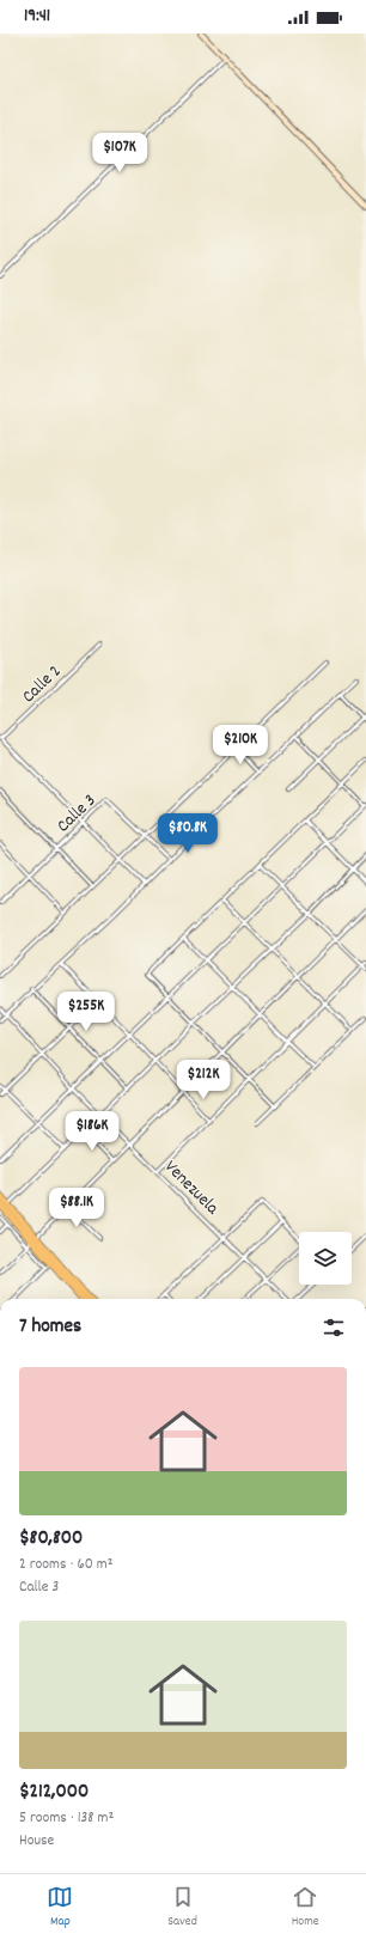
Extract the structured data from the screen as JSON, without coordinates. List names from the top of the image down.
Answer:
{
  "streets": {
    "street": ["Calle 2", "Calle 3", "Venezuela"]
  },
  "page": {
    "status": "19:41",
    "price": [
      "$107K",
      "$210K",
      "$80.8K",
      "$255K",
      "$212K",
      "$186K",
      "$88.1K"
    ],
    "heading": "7 homes",
    "list": [
      {
        "name": "$80,800",
        "note": "2 rooms · 60 m² · Calle 3"
      },
      {
        "name": "$212,000",
        "note": "5 rooms · 138 m² · House"
      }
    ],
    "tabs": ["Map", "Saved", "Home"]
  }
}
